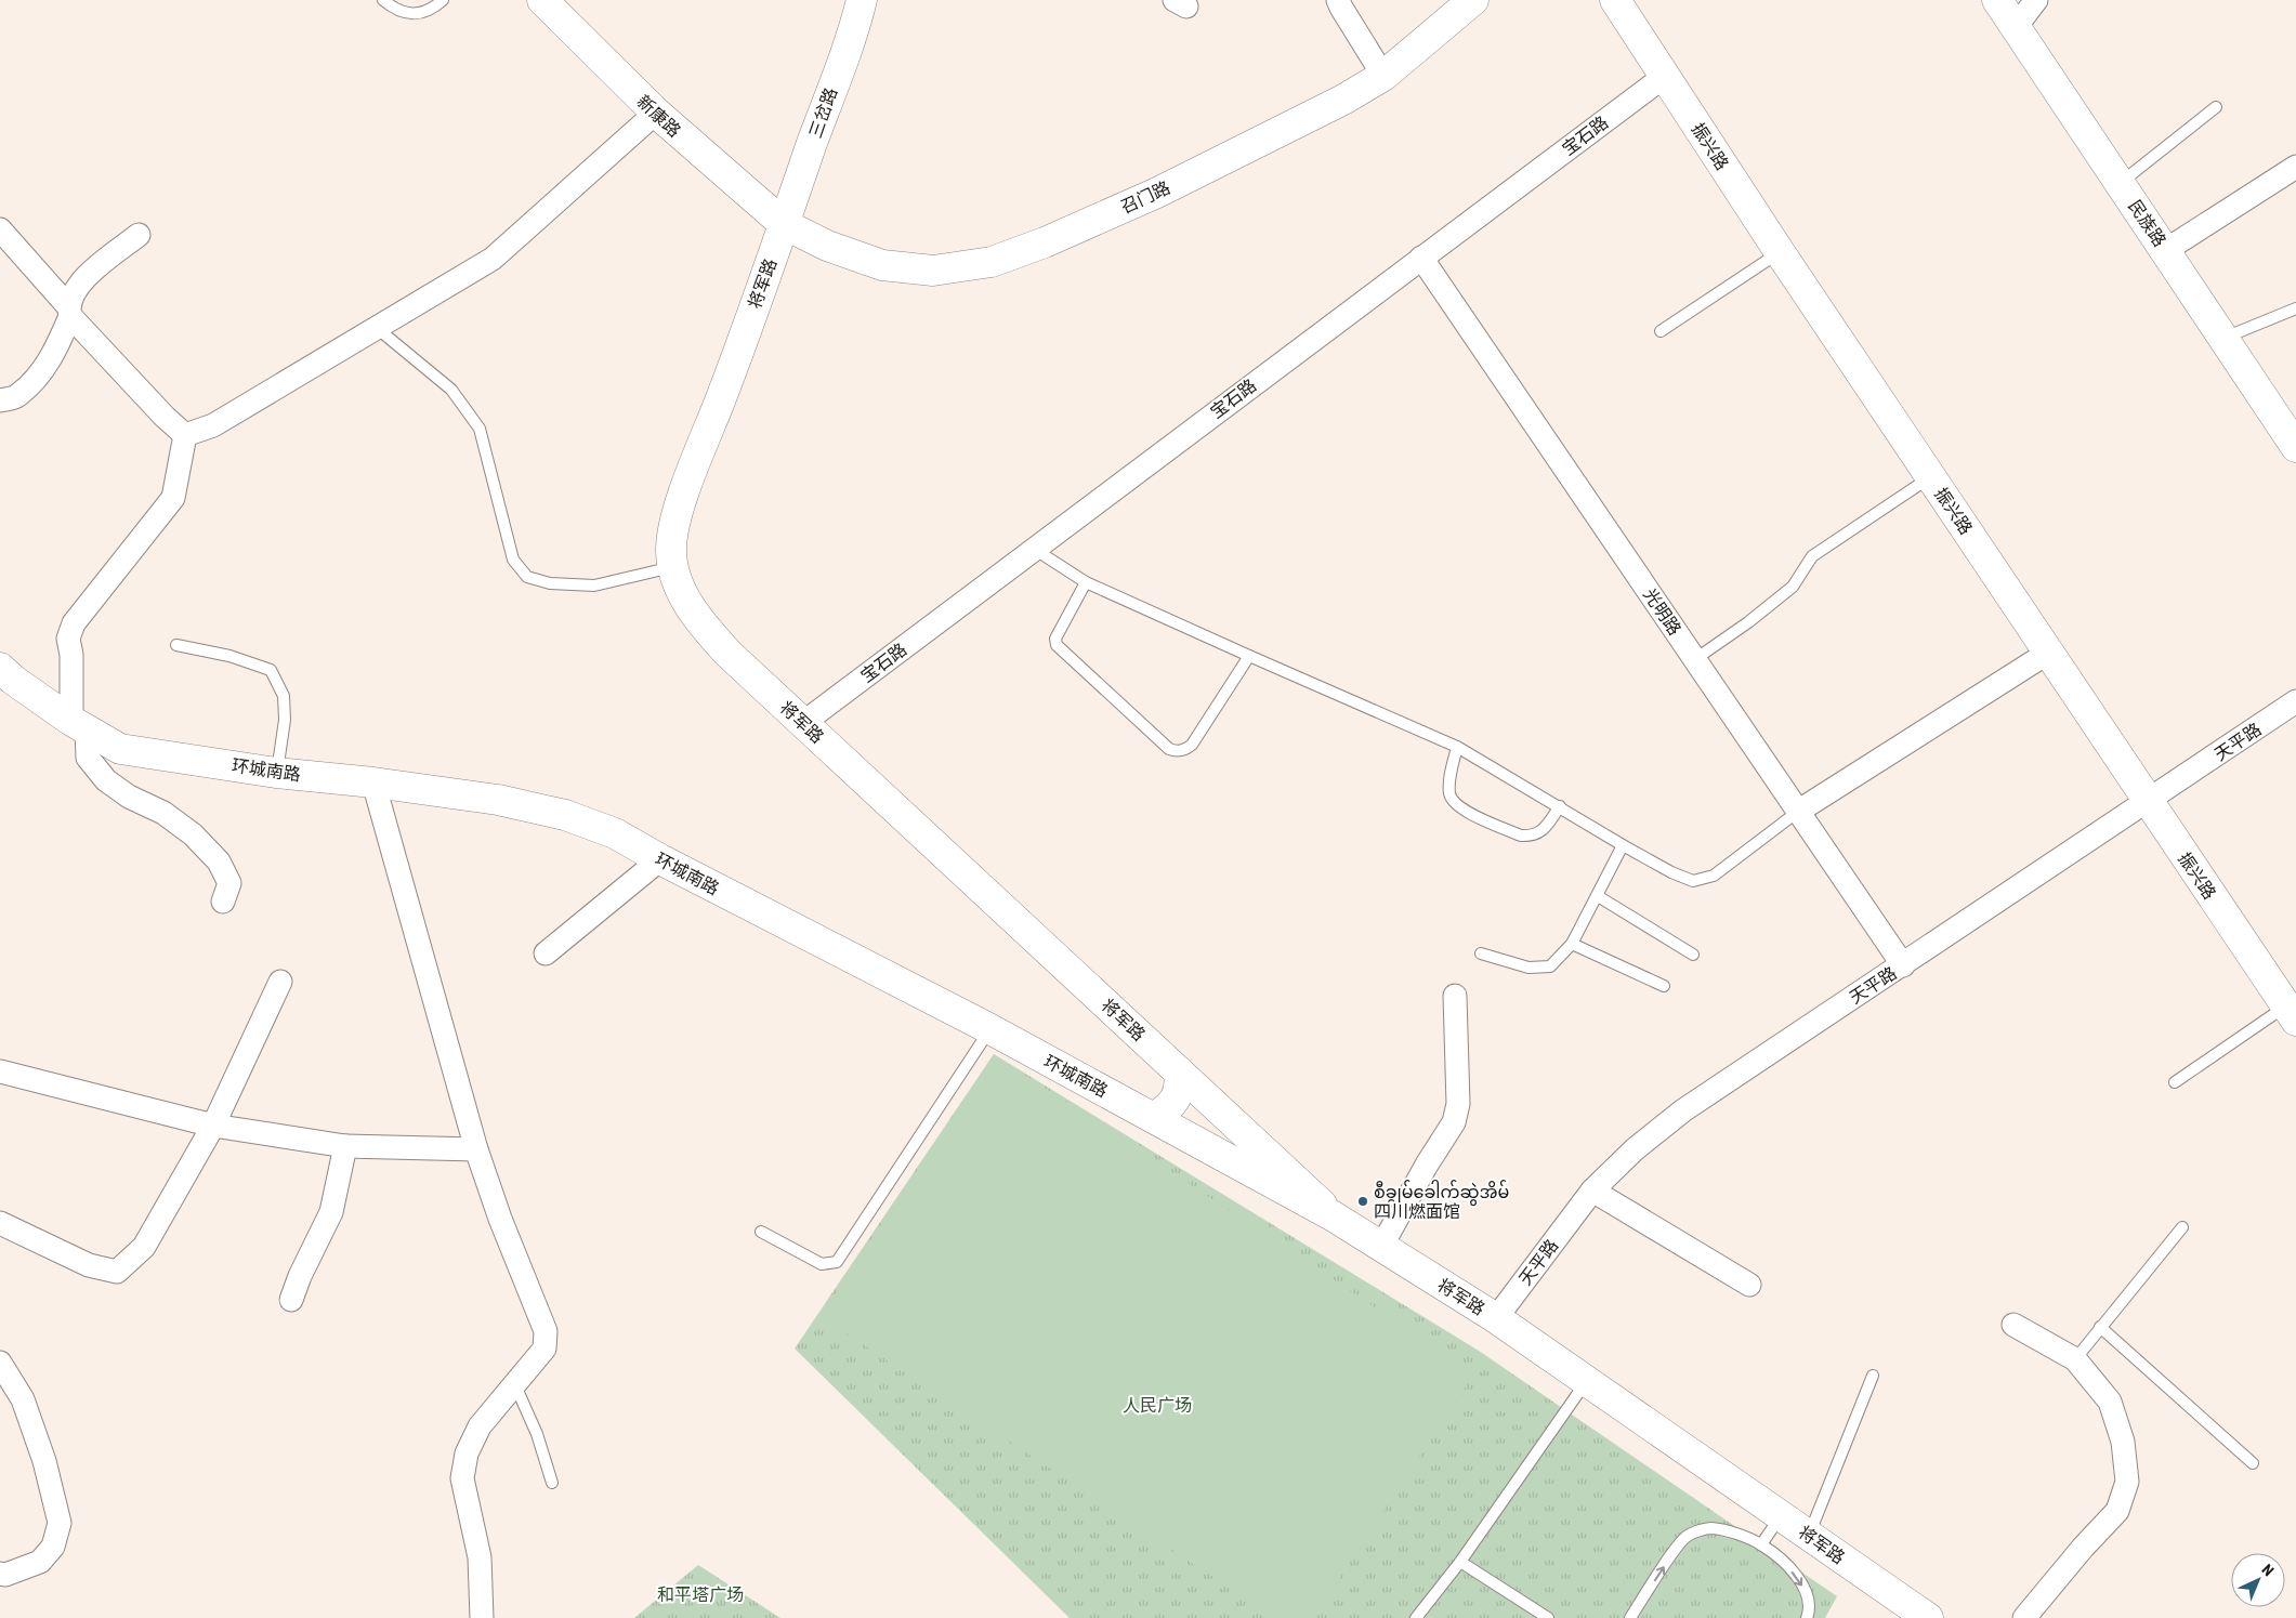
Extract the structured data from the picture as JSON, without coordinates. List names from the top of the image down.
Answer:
{
  "streets": {
    "main road": [
      "三岔路",
      "新康路",
      "振兴路",
      "召门路",
      "民族路",
      "将军路",
      "环城南路"
    ],
    "street": ["宝石路", "光明路", "天平路"]
  },
  "crossings": [
    ["三岔路", "新康路"],
    ["三岔路", "召门路"],
    ["三岔路", "将军路"],
    ["新康路", "召门路"],
    ["新康路", "将军路"],
    ["宝石路", "振兴路"],
    ["宝石路", "将军路"],
    ["宝石路", "光明路"],
    ["振兴路", "天平路"],
    ["召门路", "将军路"],
    ["将军路", "天平路"],
    ["将军路", "环城南路"],
    ["光明路", "天平路"]
  ],
  "parks": ["人民广场", "和平塔广场"],
  "places": ["စီချွမ်ခေါက်ဆွဲအိမ် 四川燃面馆"],
  "north": "top right"
}
